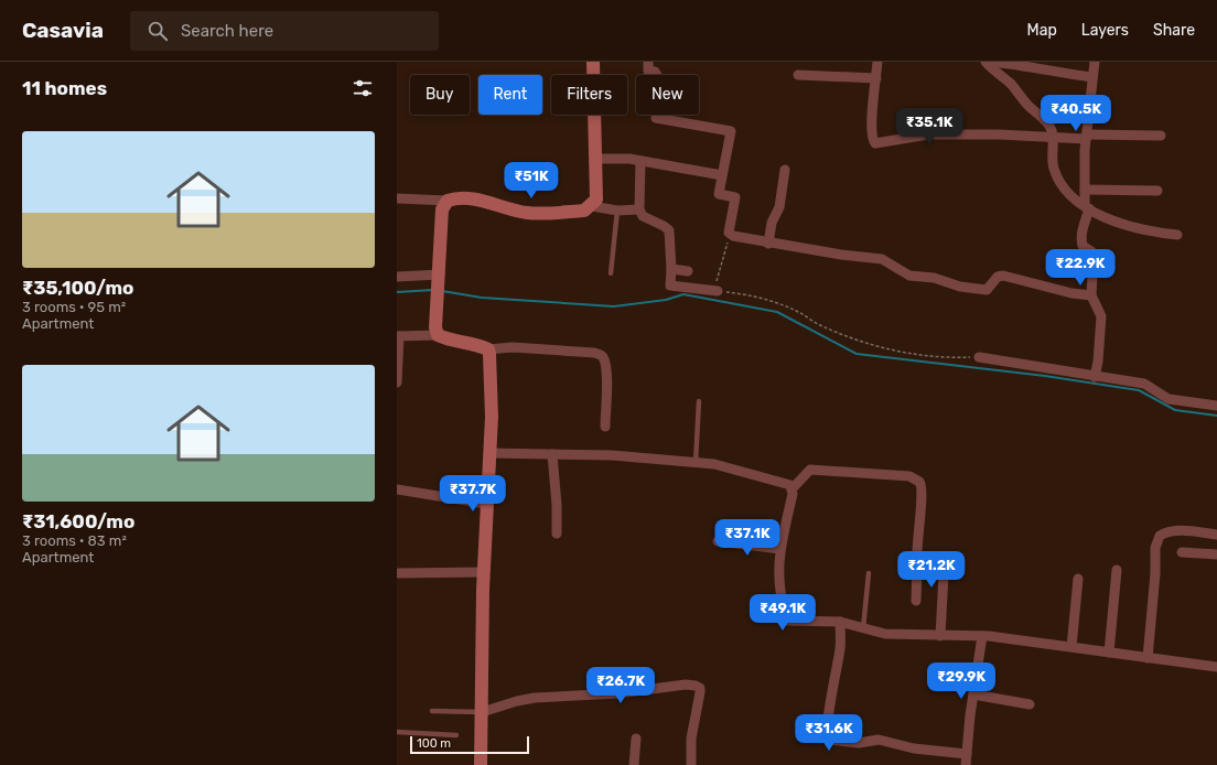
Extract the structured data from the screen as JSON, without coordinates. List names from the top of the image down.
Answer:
{
  "scale_bar": "100 m",
  "page": {
    "header": "Casavia",
    "search": "Search here",
    "nav": ["Map", "Layers", "Share"],
    "heading": "11 homes",
    "chip": [
      "Buy",
      "Rent",
      "Filters",
      "New"
    ],
    "price": [
      "₹40.5K",
      "₹35.1K",
      "₹51K",
      "₹22.9K",
      "₹37.7K",
      "₹37.1K",
      "₹21.2K",
      "₹49.1K",
      "₹29.9K",
      "₹26.7K",
      "₹31.6K"
    ],
    "list": [
      {
        "name": "₹35,100/mo",
        "note": "3 rooms · 95 m² · Apartment"
      },
      {
        "name": "₹31,600/mo",
        "note": "3 rooms · 83 m² · Apartment"
      }
    ],
    "scale": "100 m"
  }
}
